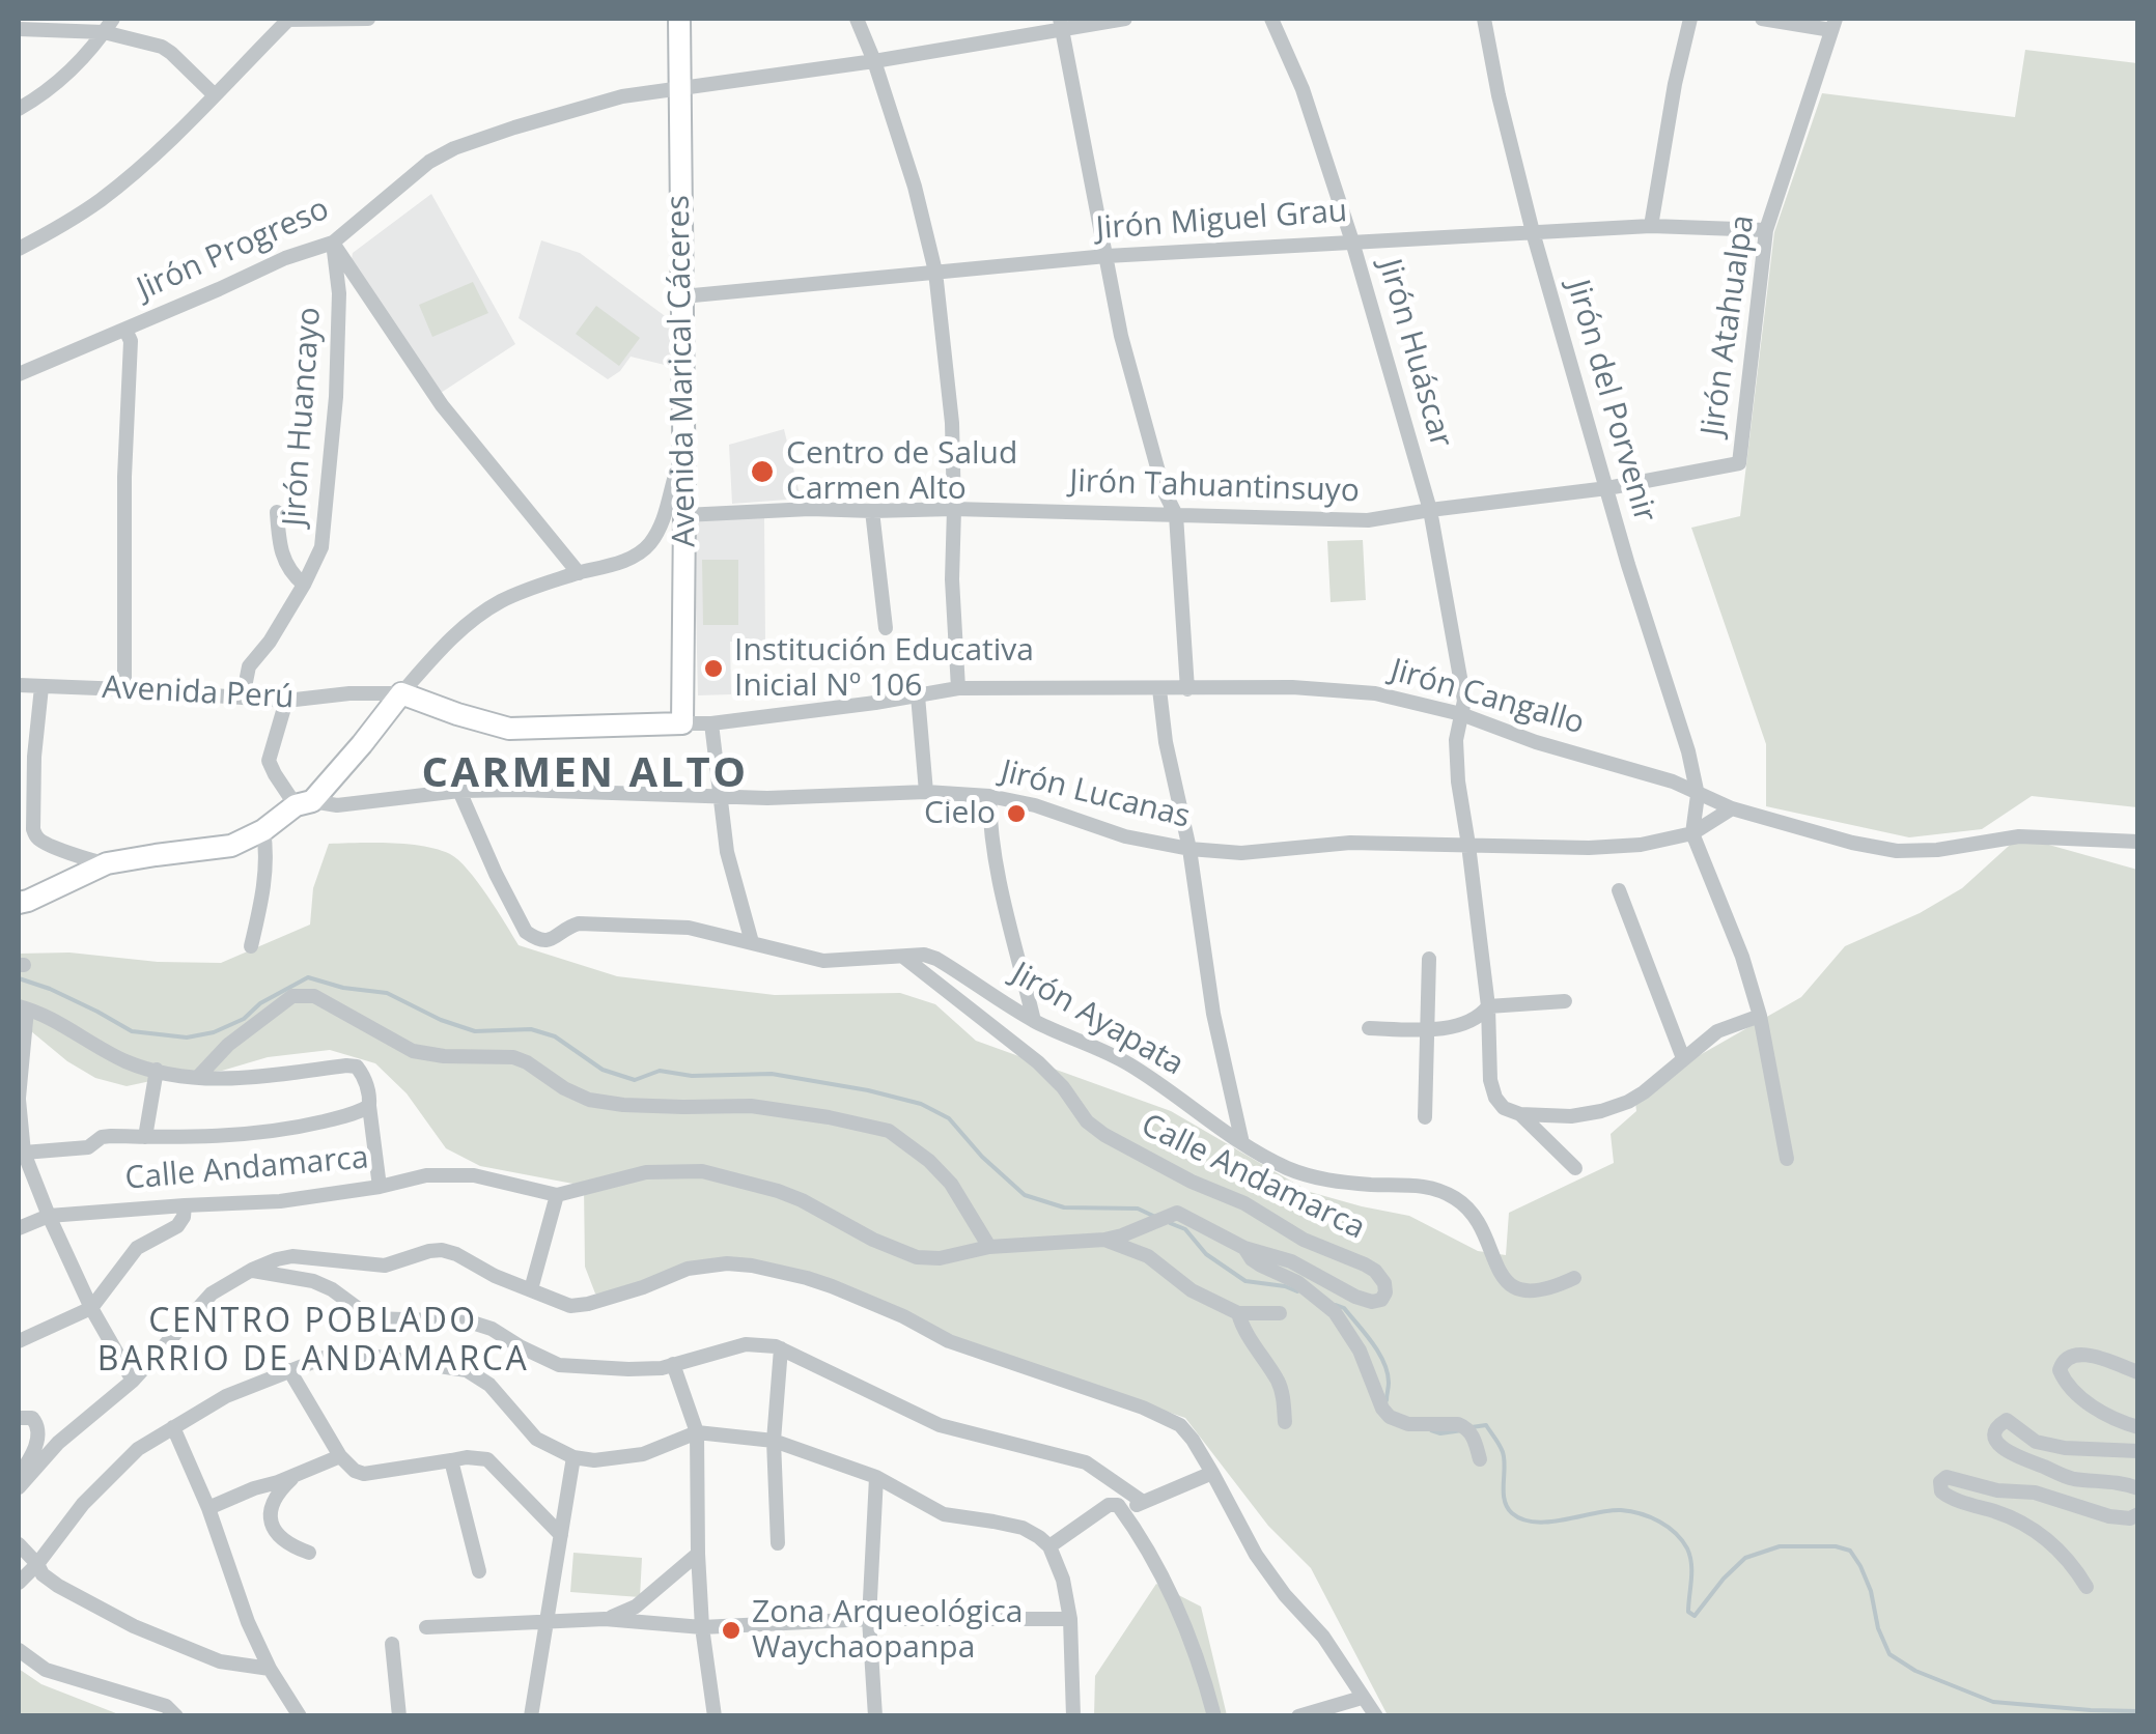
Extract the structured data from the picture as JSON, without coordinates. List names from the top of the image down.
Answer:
{
  "streets": {
    "street": [
      "Jirón Miguel Grau",
      "Jirón Progreso",
      "Jirón Atahualpa",
      "Jirón Huáscar",
      "Avenida Marical Cáceres",
      "Jirón del Porvenir",
      "Jirón Huancayo",
      "Jirón Tahuantinsuyo",
      "Avenida Perú",
      "Jirón Cangallo",
      "Jirón Lucanas",
      "Jirón Ayapata",
      "Calle Andamarca"
    ]
  },
  "crossings": [
    ["Jirón Miguel Grau", "Jirón Atahualpa"],
    ["Jirón Miguel Grau", "Jirón Huáscar"],
    ["Jirón Miguel Grau", "Avenida Marical Cáceres"],
    ["Jirón Miguel Grau", "Jirón del Porvenir"],
    ["Jirón Progreso", "Avenida Marical Cáceres"],
    ["Jirón Progreso", "Jirón Huancayo"],
    ["Jirón Atahualpa", "Jirón Tahuantinsuyo"],
    ["Jirón Huáscar", "Jirón Tahuantinsuyo"],
    ["Jirón Huáscar", "Jirón Cangallo"],
    ["Jirón Huáscar", "Jirón Lucanas"],
    ["Avenida Marical Cáceres", "Jirón Tahuantinsuyo"],
    ["Avenida Marical Cáceres", "Avenida Perú"],
    ["Avenida Marical Cáceres", "Jirón Cangallo"],
    ["Jirón del Porvenir", "Jirón Tahuantinsuyo"],
    ["Jirón del Porvenir", "Jirón Cangallo"],
    ["Jirón Huancayo", "Avenida Perú"],
    ["Avenida Perú", "Jirón Cangallo"],
    ["Jirón Cangallo", "Jirón Lucanas"],
    ["Jirón Lucanas", "Jirón Ayapata"],
    ["Jirón Ayapata", "Calle Andamarca"]
  ],
  "districts": ["CARMEN ALTO", "CENTRO POBLADO BARRIO DE ANDAMARCA"],
  "places": [
    "Centro de Salud Carmen Alto",
    "Institución Educativa Inicial Nº 106",
    "Cielo",
    "Zona Arqueológica Waychaopanpa"
  ]
}
